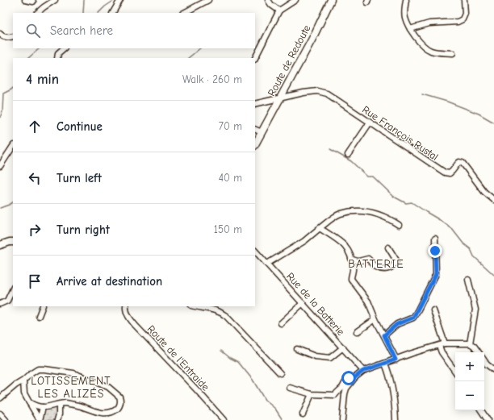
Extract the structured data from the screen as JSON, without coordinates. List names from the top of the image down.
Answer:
{
  "streets": {
    "main road": ["Route de Redoute"],
    "street": ["Rue François Rustal", "Rue de la Batterie", "Route de l'Entraide"]
  },
  "crossings": [
    ["Route de Redoute", "Rue François Rustal"]
  ],
  "districts": ["BATTERIE", "LOTISSEMENT LES ALIZÉS"],
  "page": {
    "search": "Search here",
    "heading": ["4 min", "Walk · 260 m"],
    "list": [
      ["Continue", "70 m"],
      ["Turn left", "40 m"],
      ["Turn right", "150 m"],
      "Arrive at destination"
    ],
    "map_buttons": ["+", "−"]
  }
}
